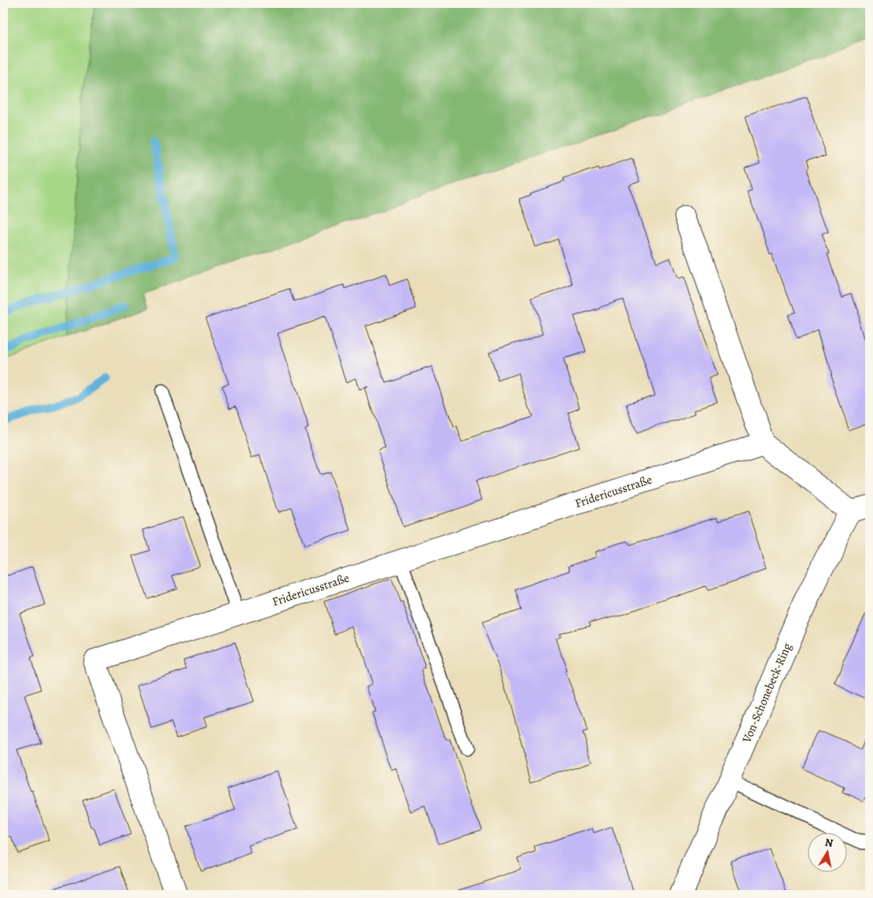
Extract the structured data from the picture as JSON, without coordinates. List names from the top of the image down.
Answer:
{
  "streets": {
    "street": ["Fridericusstraße", "Von-Schonebeck-Ring"]
  },
  "north": "top"
}
